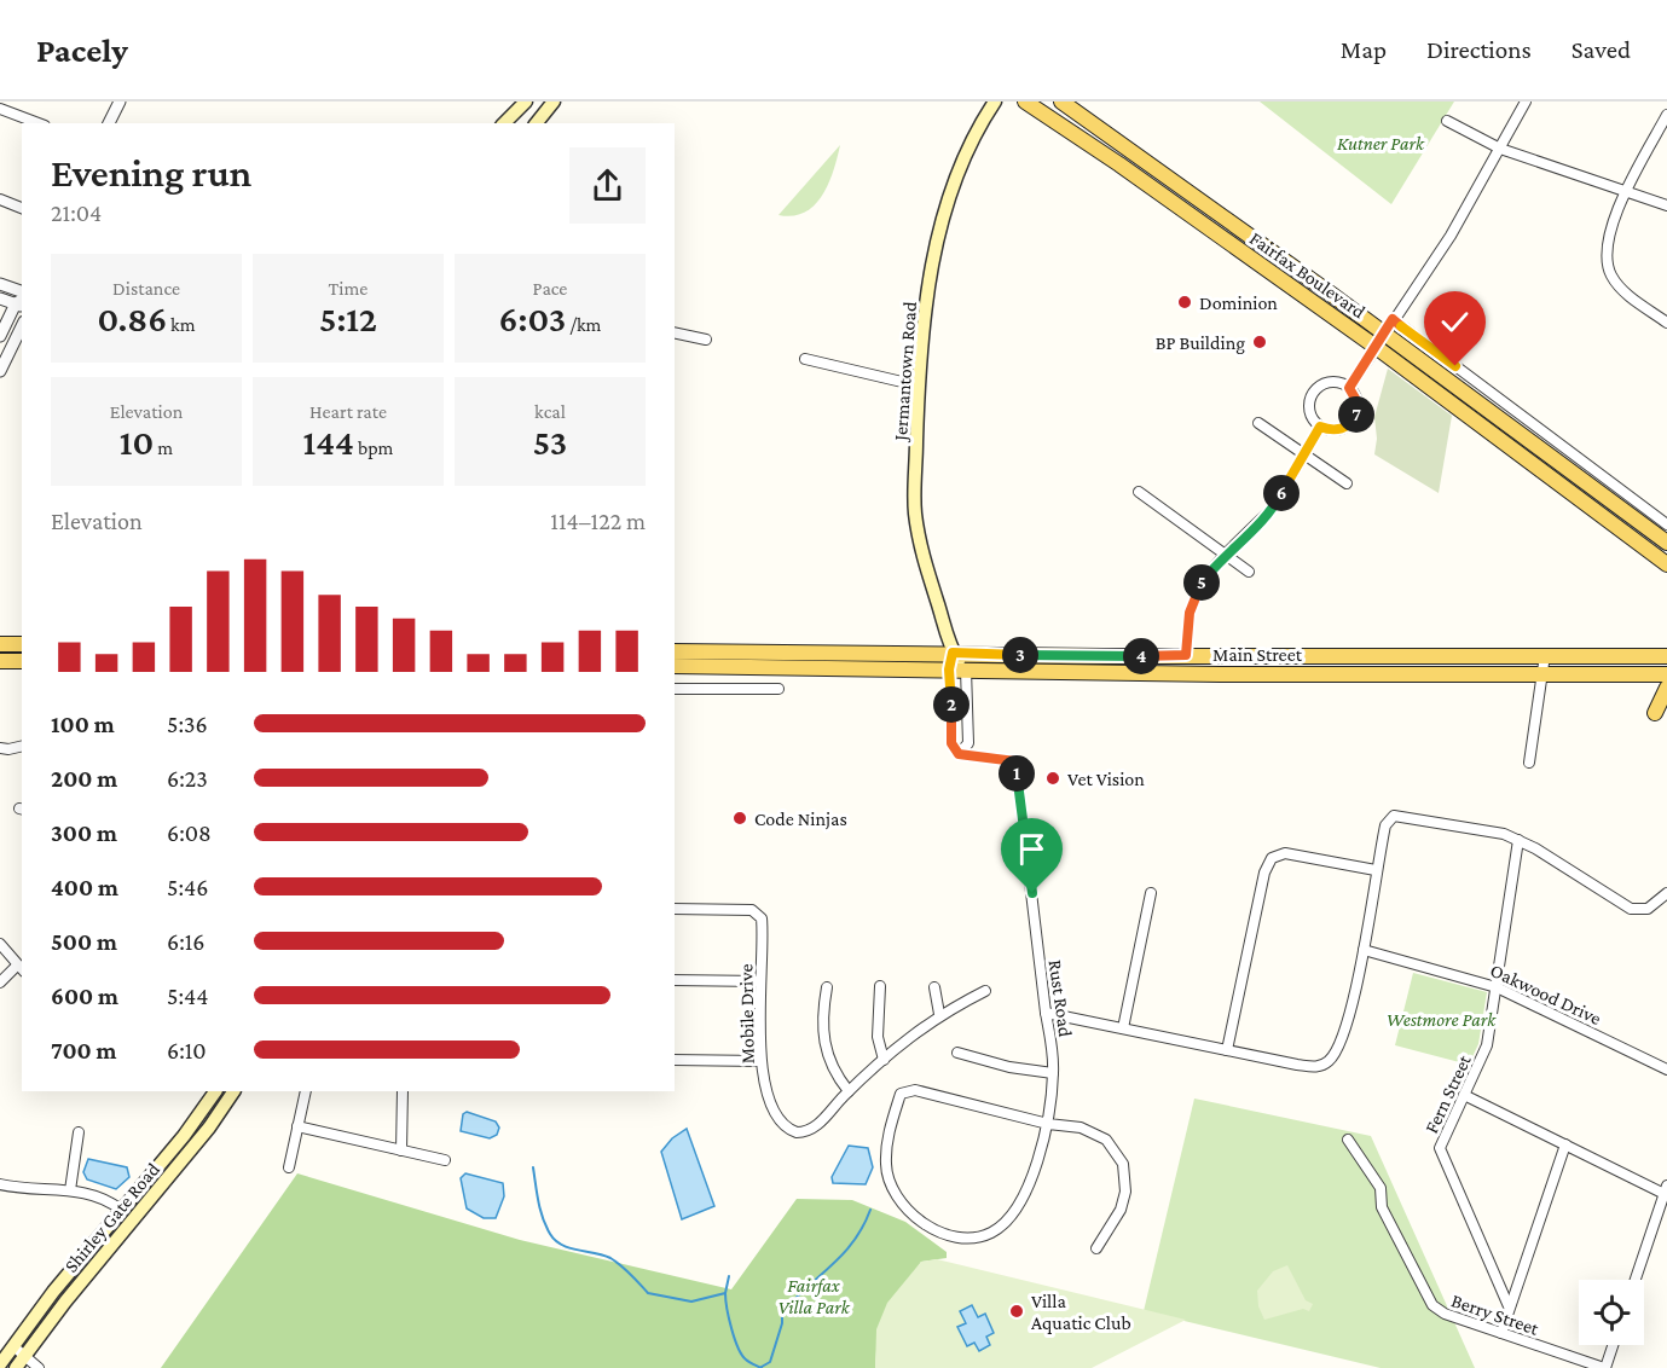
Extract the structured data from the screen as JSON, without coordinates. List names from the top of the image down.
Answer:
{
  "streets": {
    "main road": [
      "Fairfax Boulevard",
      "Jermantown Road",
      "Main Street",
      "Shirley Gate Road"
    ],
    "street": [
      "Oakwood Drive",
      "Rust Road",
      "Mobile Drive",
      "Fern Street",
      "Berry Street"
    ]
  },
  "crossings": [
    ["Jermantown Road", "Main Street"],
    ["Oakwood Drive", "Fern Street"]
  ],
  "parks": ["Kutner Park", "Westmore Park", "Fairfax Villa Park"],
  "places": [
    "Dominion",
    "BP Building",
    "Vet Vision",
    "Code Ninjas",
    "Villa Aquatic Club"
  ],
  "page": {
    "header": "Pacely",
    "nav": ["Map", "Directions", "Saved"],
    "heading": ["Evening run", "21:04"],
    "stats": [
      ["Distance", "0.86 km"],
      ["Time", "5:12"],
      ["Pace", "6:03 /km"],
      ["Elevation", "10 m"],
      ["Heart rate", "144 bpm"],
      ["kcal", "53"]
    ],
    "pins": [
      "7",
      "6",
      "5",
      "3",
      "4",
      "2",
      "1"
    ],
    "chart": ["Elevation", "114–122 m"],
    "list": [
      {
        "name": "100 m",
        "note": "5:36"
      },
      {
        "name": "200 m",
        "note": "6:23"
      },
      {
        "name": "300 m",
        "note": "6:08"
      },
      {
        "name": "400 m",
        "note": "5:46"
      },
      {
        "name": "500 m",
        "note": "6:16"
      },
      {
        "name": "600 m",
        "note": "5:44"
      },
      {
        "name": "700 m",
        "note": "6:10"
      }
    ]
  }
}
